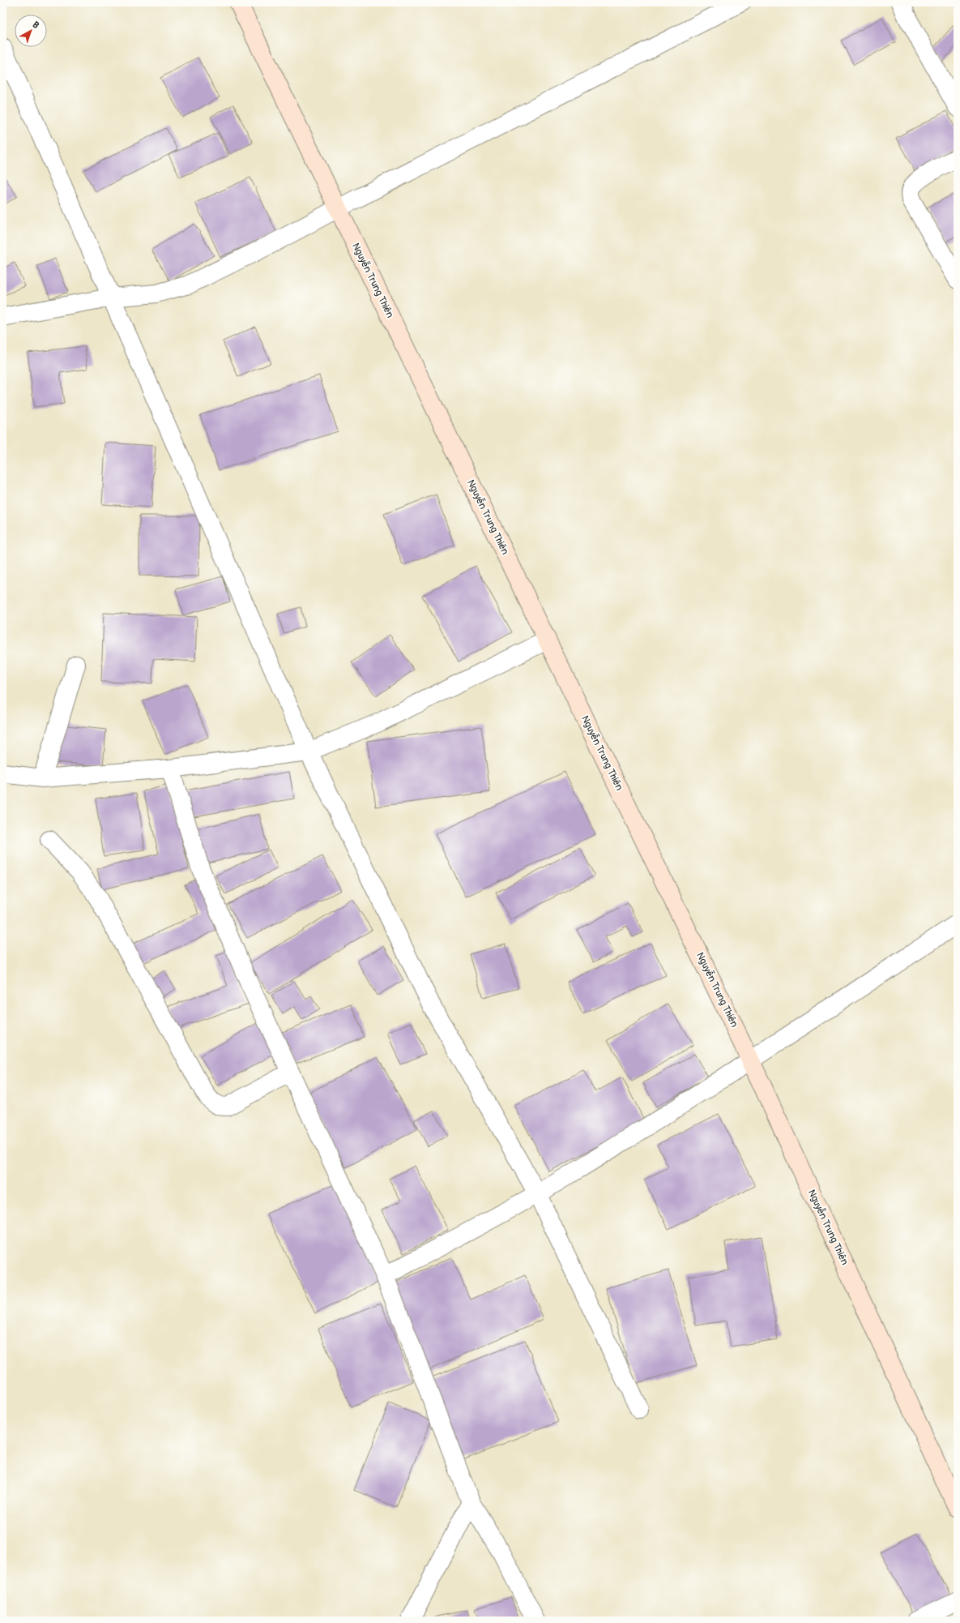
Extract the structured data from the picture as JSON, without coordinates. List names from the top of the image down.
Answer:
{
  "streets": {
    "street": ["Nguyễn Trung Thiên"]
  },
  "north": "top right"
}
